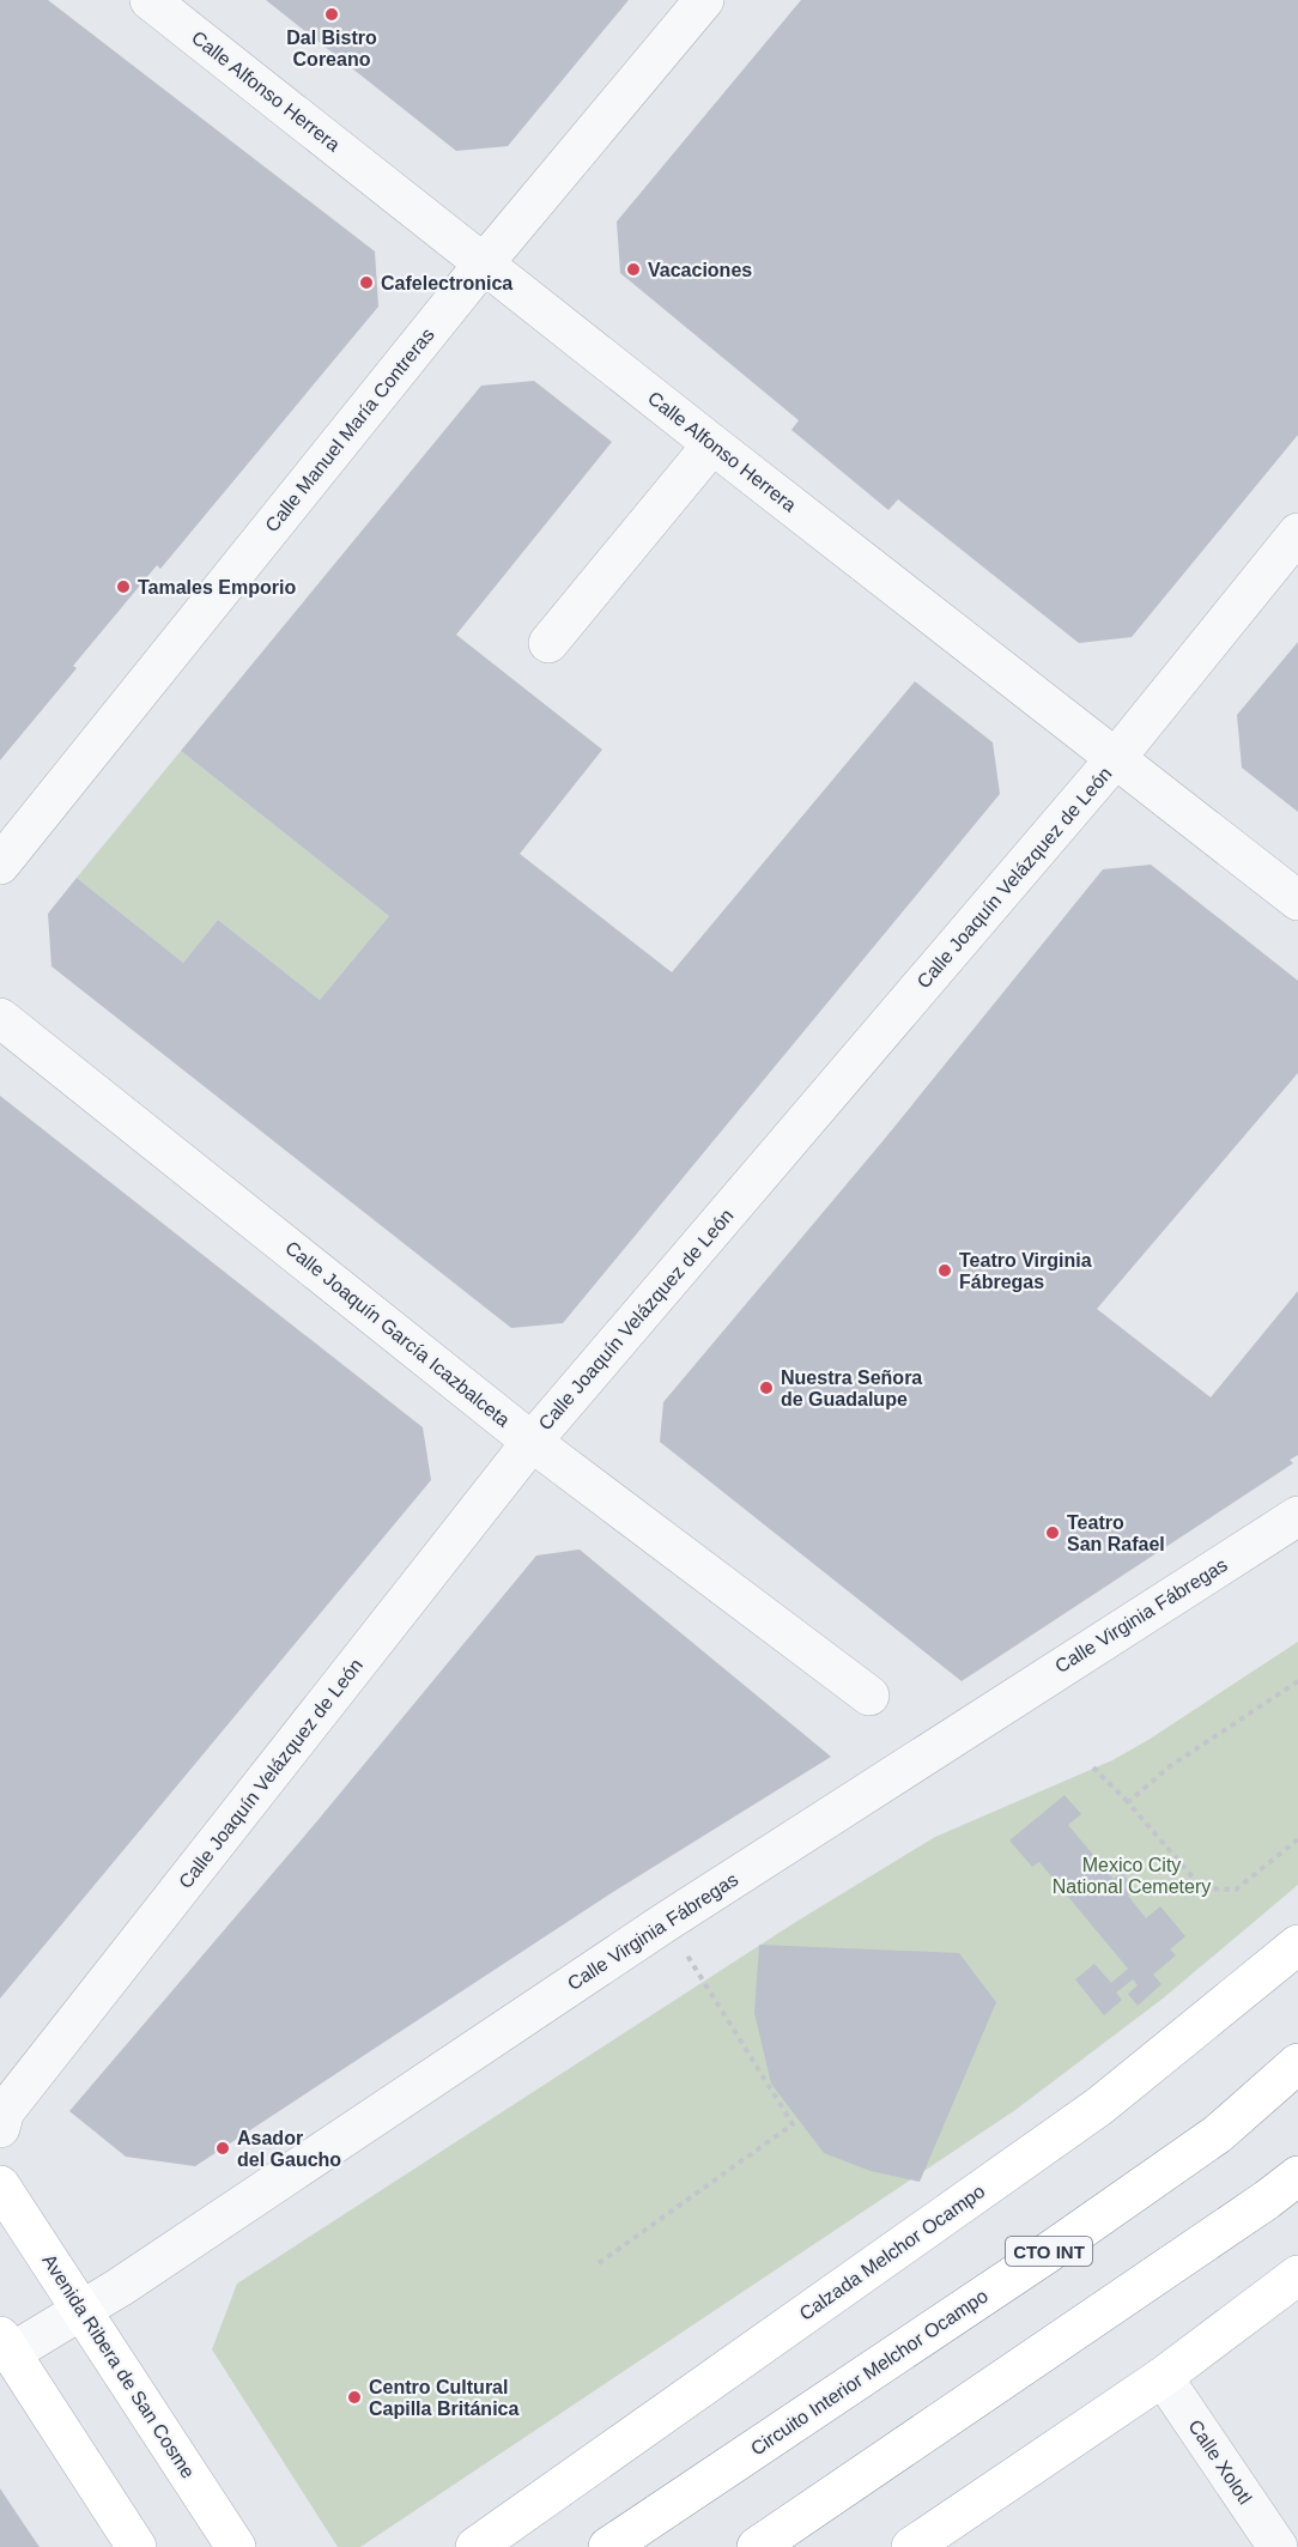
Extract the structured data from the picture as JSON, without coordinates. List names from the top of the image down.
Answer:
{
  "streets": {
    "main road": [
      "CTO INT",
      "Calzada Melchor Ocampo",
      "Avenida Ribera de San Cosme",
      "Circuito Interior Melchor Ocampo"
    ],
    "street": [
      "Calle Alfonso Herrera",
      "Calle Manuel María Contreras",
      "Calle Joaquín Velázquez de León",
      "Calle Joaquín García Icazbalceta",
      "Calle Virginia Fábregas",
      "Calle Xolotl"
    ]
  },
  "crossings": [
    ["Calle Alfonso Herrera", "Calle Manuel María Contreras"],
    ["Calle Alfonso Herrera", "Calle Joaquín Velázquez de León"],
    ["Calle Joaquín Velázquez de León", "Calle Joaquín García Icazbalceta"],
    ["Calle Virginia Fábregas", "Avenida Ribera de San Cosme"]
  ],
  "parks": ["Mexico City National Cemetery"],
  "places": [
    "Dal Bistro Coreano",
    "Vacaciones",
    "Cafelectronica",
    "Tamales Emporio",
    "Teatro Virginia Fábregas",
    "Nuestra Señora de Guadalupe",
    "Teatro San Rafael",
    "Asador del Gaucho",
    "Centro Cultural Capilla Británica"
  ]
}
